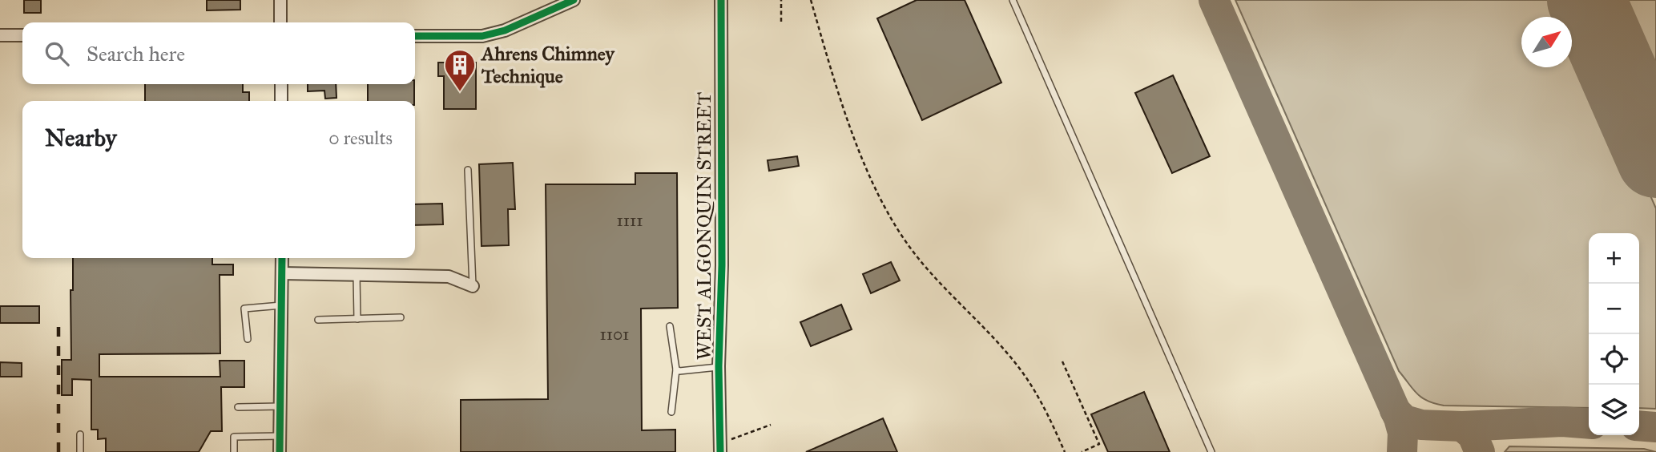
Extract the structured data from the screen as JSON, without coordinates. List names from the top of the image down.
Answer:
{
  "streets": {
    "street": ["WEST ALGONQUIN STREET"]
  },
  "places": {
    "building": ["Ahrens Chimney Technique"]
  },
  "house_numbers": ["1111", "1101"],
  "north": "top right",
  "page": {
    "search": "Search here",
    "heading": ["Nearby", "0 results"],
    "map_buttons": ["+", "−"]
  }
}
